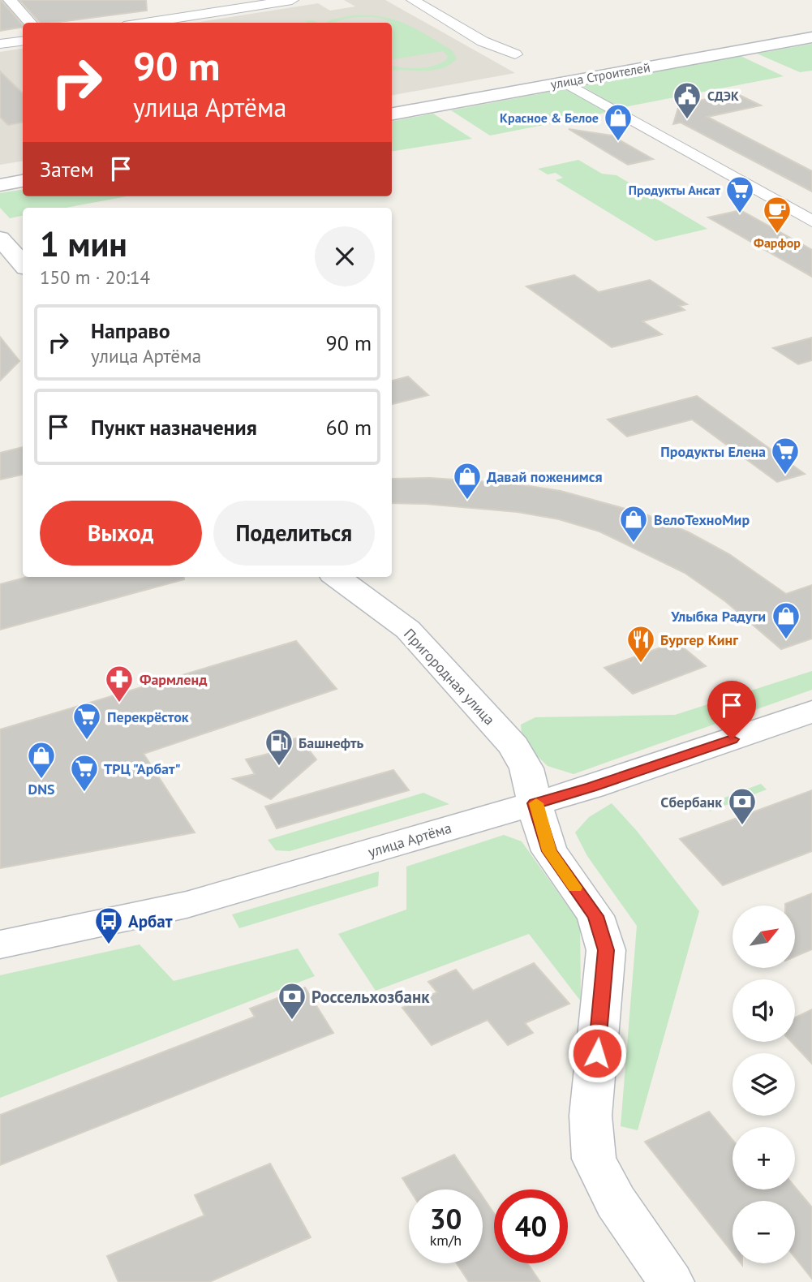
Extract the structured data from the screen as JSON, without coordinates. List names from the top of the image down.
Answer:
{
  "streets": {
    "street": ["улица Строителей", "Пригородная улица", "улица Артёма"]
  },
  "crossings": [
    ["Пригородная улица", "улица Артёма"]
  ],
  "places": {
    "public building": ["СДЭК"],
    "shop": [
      "Красное & Белое",
      "Давай поженимся",
      "ВелоТехноМир",
      "Улыбка Радуги",
      "DNS"
    ],
    "supermarket": [
      "Продукты Ансат",
      "Продукты Елена",
      "Перекрёсток",
      "ТРЦ \"Арбат\""
    ],
    "cafe": ["Фарфор"],
    "restaurant": ["Бургер Кинг"],
    "pharmacy": ["Фармленд"],
    "fuel station": ["Башнефть"],
    "bank": ["Сбербанк", "Россельхозбанк"],
    "bus stop": ["Арбат"]
  },
  "north": "top right",
  "page": {
    "turn": ["90 m", "улица Артёма"],
    "then": "Затем",
    "heading": ["1 мин", "150 m · 20:14"],
    "list": [
      {
        "name": "Направо",
        "note": "улица Артёма",
        "value": "90 m"
      },
      {
        "name": "Пункт назначения",
        "value": "60 m"
      }
    ],
    "buttons": ["Выход", "Поделиться"],
    "map_buttons": ["+", "−"],
    "speed": "30 km/h",
    "limit": "40"
  }
}
